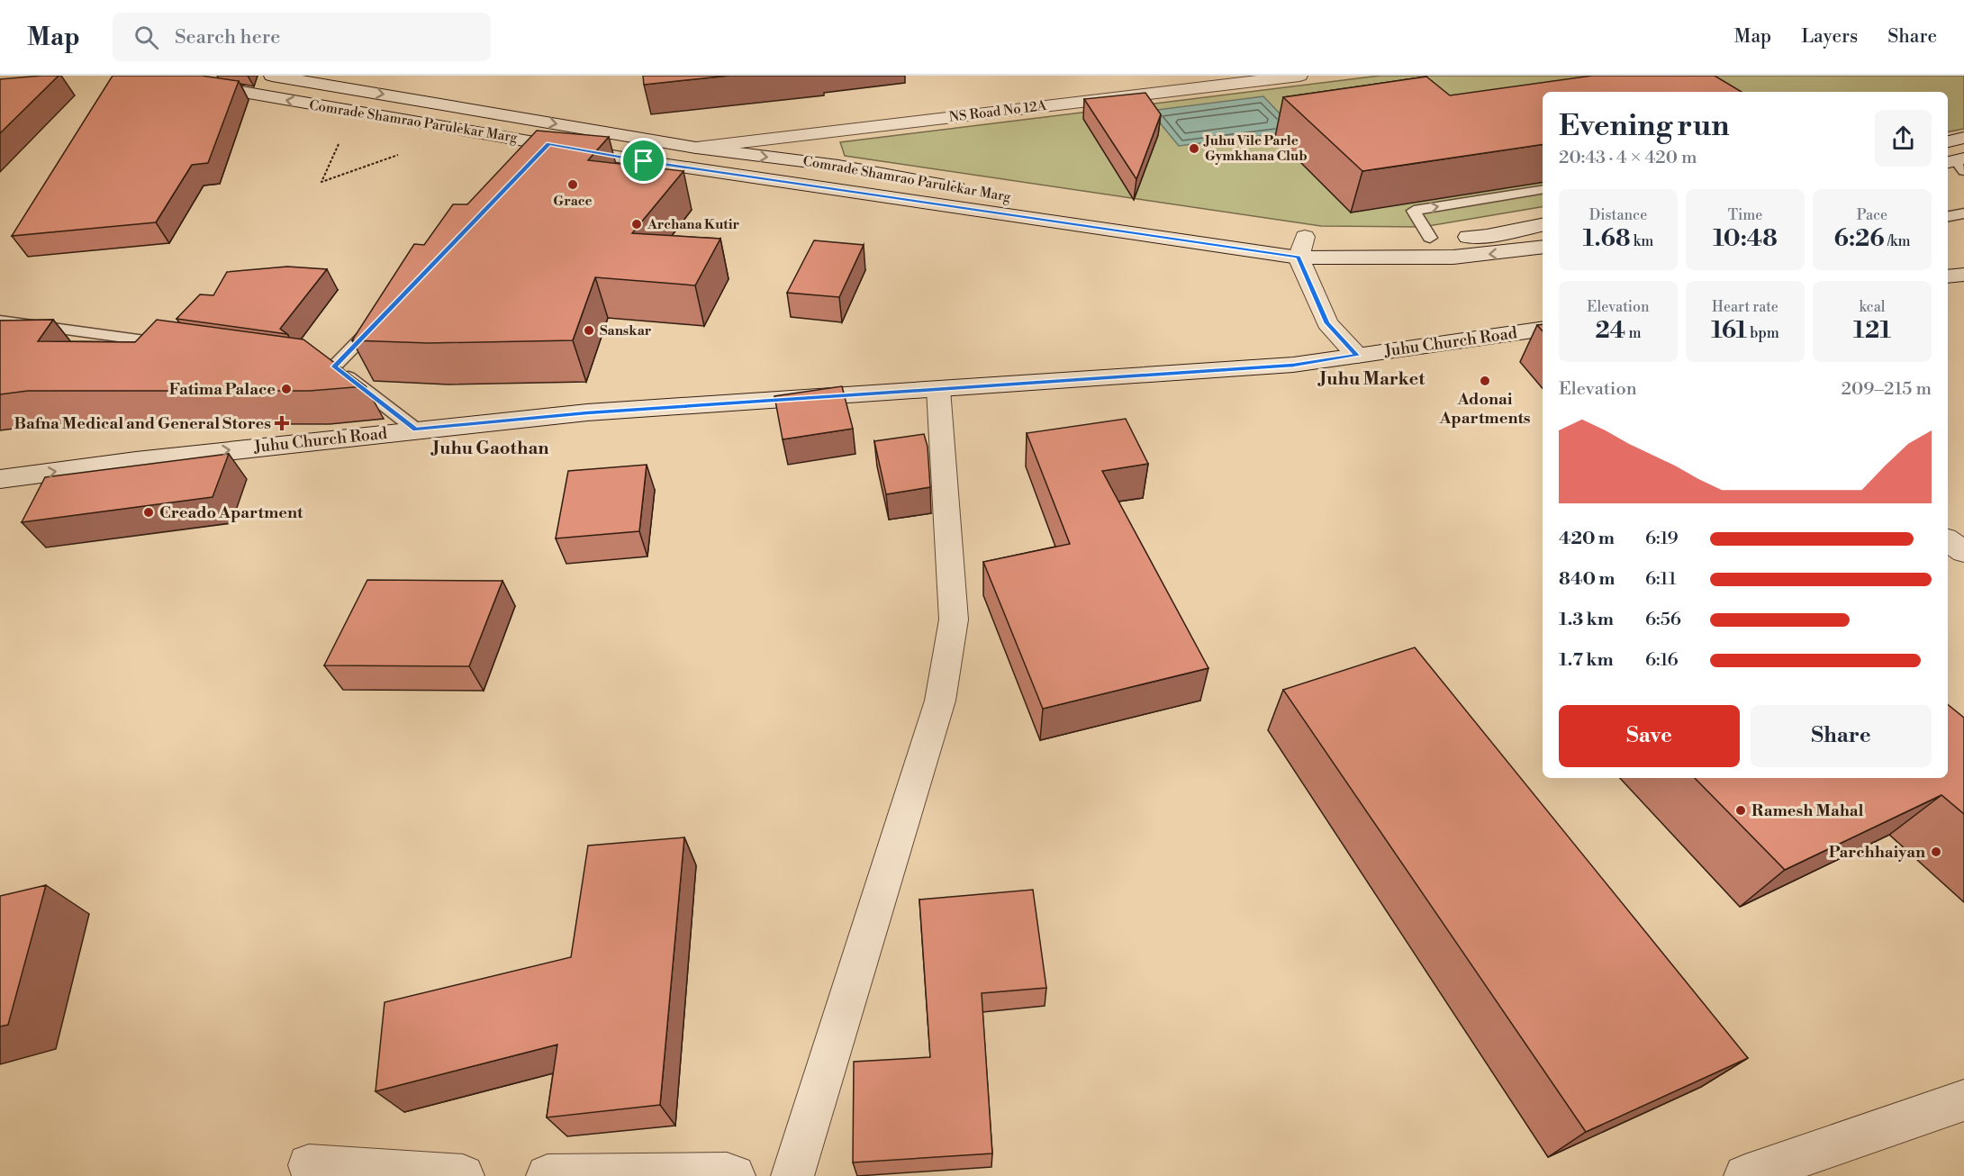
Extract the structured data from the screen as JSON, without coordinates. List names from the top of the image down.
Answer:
{
  "streets": {
    "street": ["NS Road No 12A", "Comrade Shamrao Parulekar Marg", "Juhu Church Road"]
  },
  "crossings": [
    ["NS Road No 12A", "Comrade Shamrao Parulekar Marg"]
  ],
  "districts": ["Juhu Market", "Juhu Gaothan"],
  "places": {
    "other": [
      "Juhu Vile Parle Gymkhana Club",
      "Grace",
      "Archana Kutir",
      "Sanskar",
      "Adonai Apartments",
      "Fatima Palace",
      "Creado Apartment",
      "Ramesh Mahal",
      "Parchhaiyan"
    ],
    "health": ["Bafna Medical and General Stores"]
  },
  "page": {
    "header": "Map",
    "search": "Search here",
    "nav": ["Map", "Layers", "Share"],
    "heading": ["Evening run", "20:43 · 4 × 420 m"],
    "stats": [
      ["Distance", "1.68 km"],
      ["Time", "10:48"],
      ["Pace", "6:26 /km"],
      ["Elevation", "24 m"],
      ["Heart rate", "161 bpm"],
      ["kcal", "121"]
    ],
    "chart": ["Elevation", "209–215 m"],
    "list": [
      {
        "name": "420 m",
        "note": "6:19"
      },
      {
        "name": "840 m",
        "note": "6:11"
      },
      {
        "name": "1.3 km",
        "note": "6:56"
      },
      {
        "name": "1.7 km",
        "note": "6:16"
      }
    ],
    "buttons": ["Save", "Share"]
  }
}
